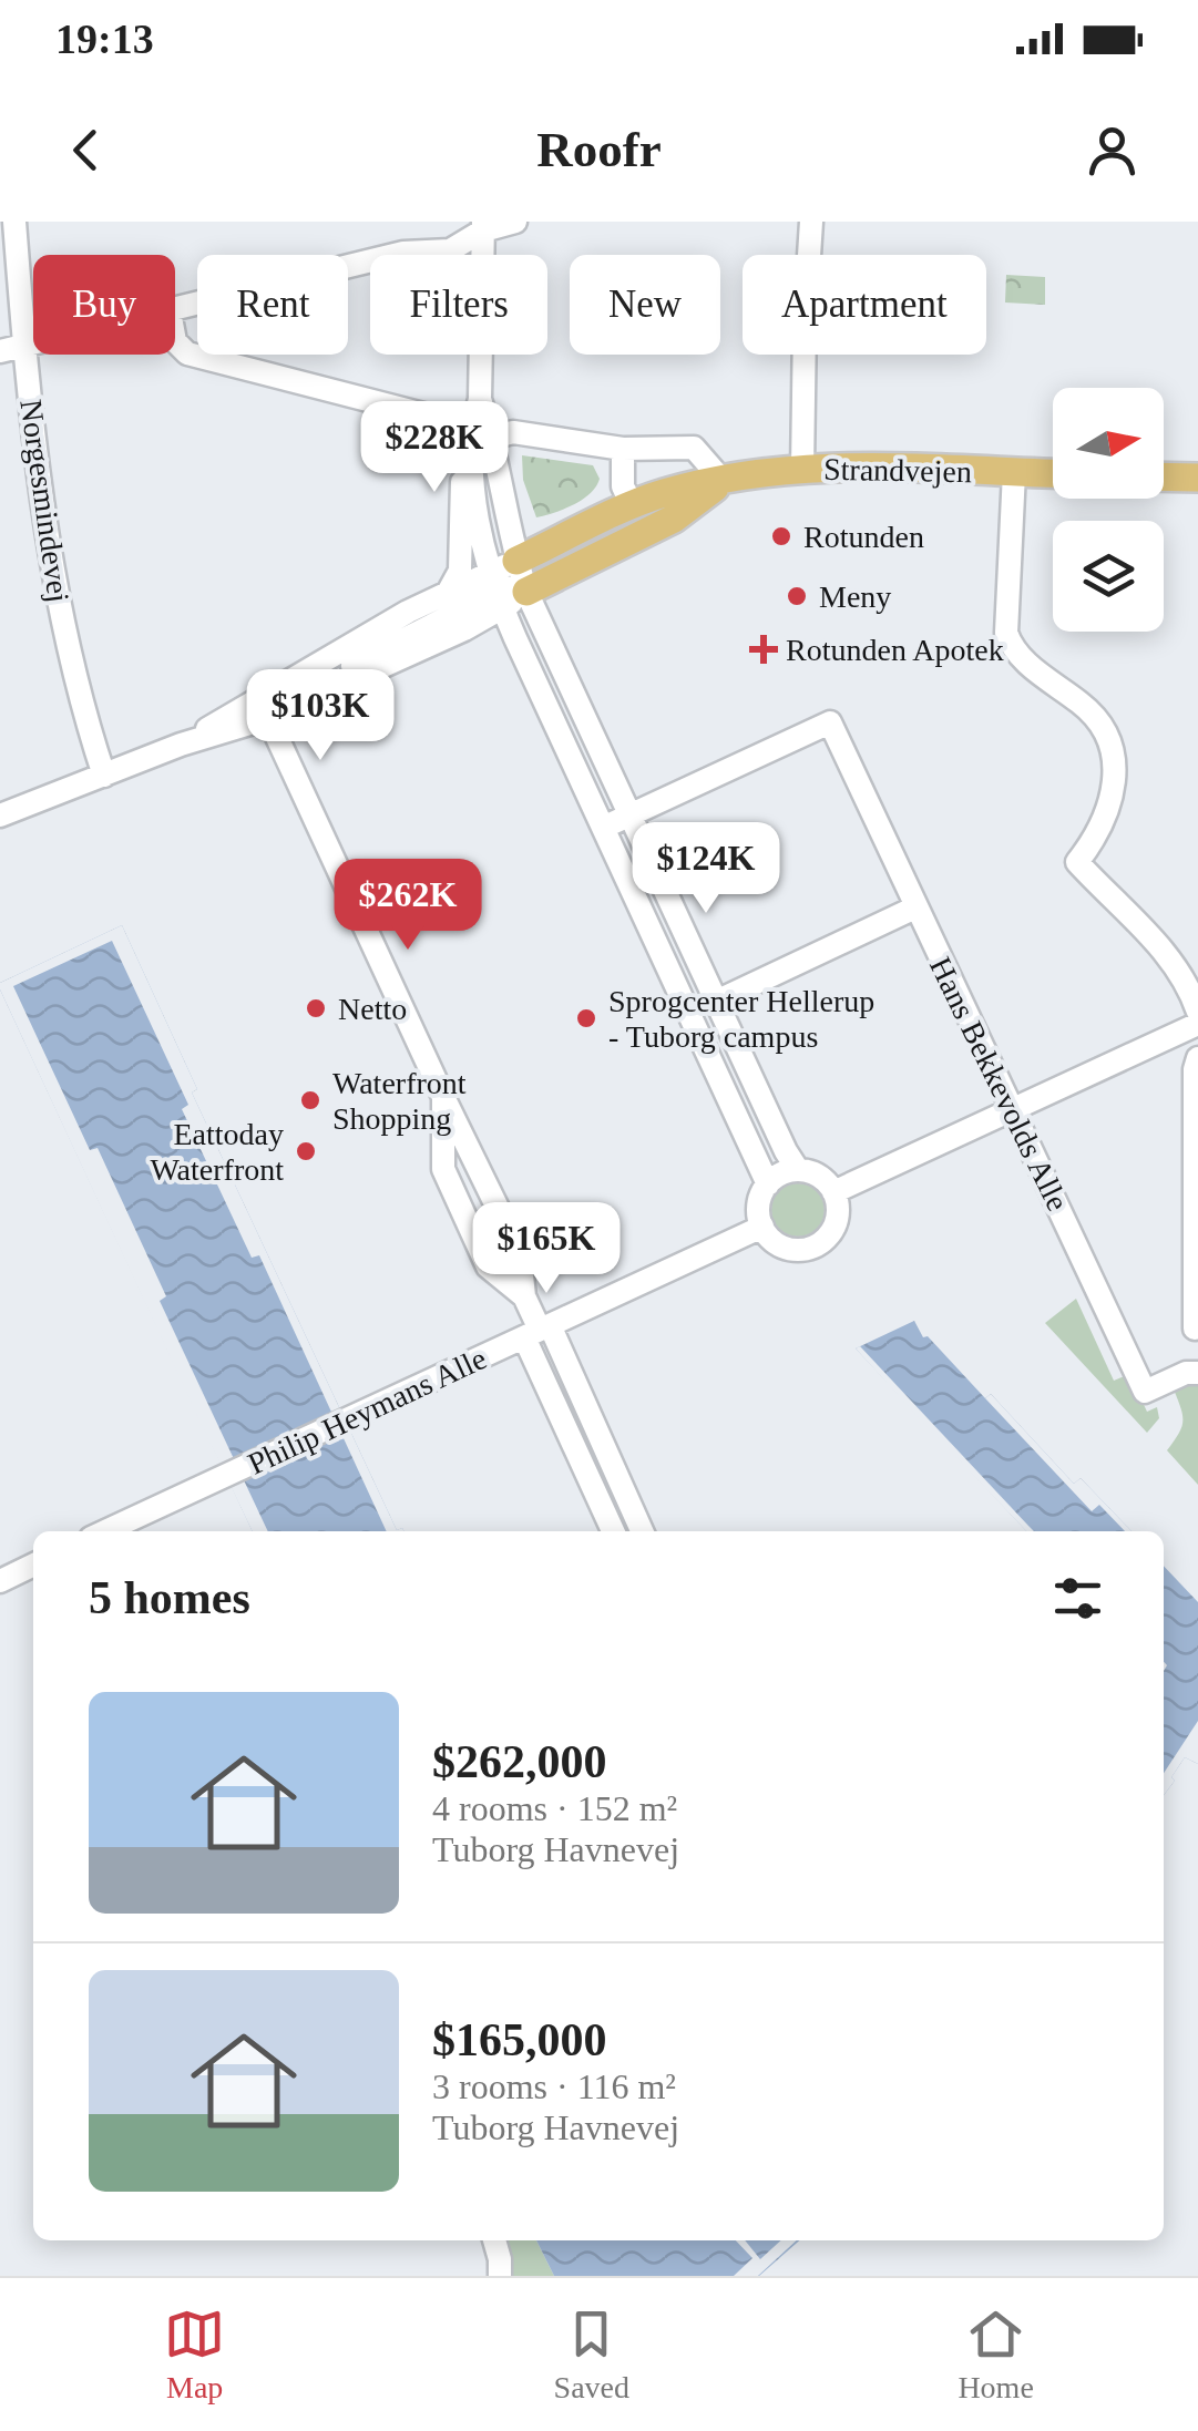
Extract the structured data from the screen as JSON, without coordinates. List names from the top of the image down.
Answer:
{
  "streets": {
    "main road": ["Strandvejen"],
    "street": ["Norgesmindevej", "Hans Bekkevolds Alle", "Philip Heymans Alle"]
  },
  "crossings": [
    ["Strandvejen", "Norgesmindevej"]
  ],
  "places": {
    "other": [
      "Rotunden",
      "Meny",
      "Netto",
      "Sprogcenter Hellerup - Tuborg campus",
      "Waterfront Shopping",
      "Eattoday Waterfront"
    ],
    "health": ["Rotunden Apotek"]
  },
  "north": "right",
  "page": {
    "status": "19:13",
    "header": "Roofr",
    "chip": [
      "Buy",
      "Rent",
      "Filters",
      "New",
      "Apartment"
    ],
    "price": [
      "$228K",
      "$103K",
      "$124K",
      "$262K",
      "$165K"
    ],
    "heading": "5 homes",
    "list": [
      {
        "name": "$262,000",
        "note": "4 rooms · 152 m² · Tuborg Havnevej"
      },
      {
        "name": "$165,000",
        "note": "3 rooms · 116 m² · Tuborg Havnevej"
      }
    ],
    "tabs": ["Map", "Saved", "Home"]
  }
}
